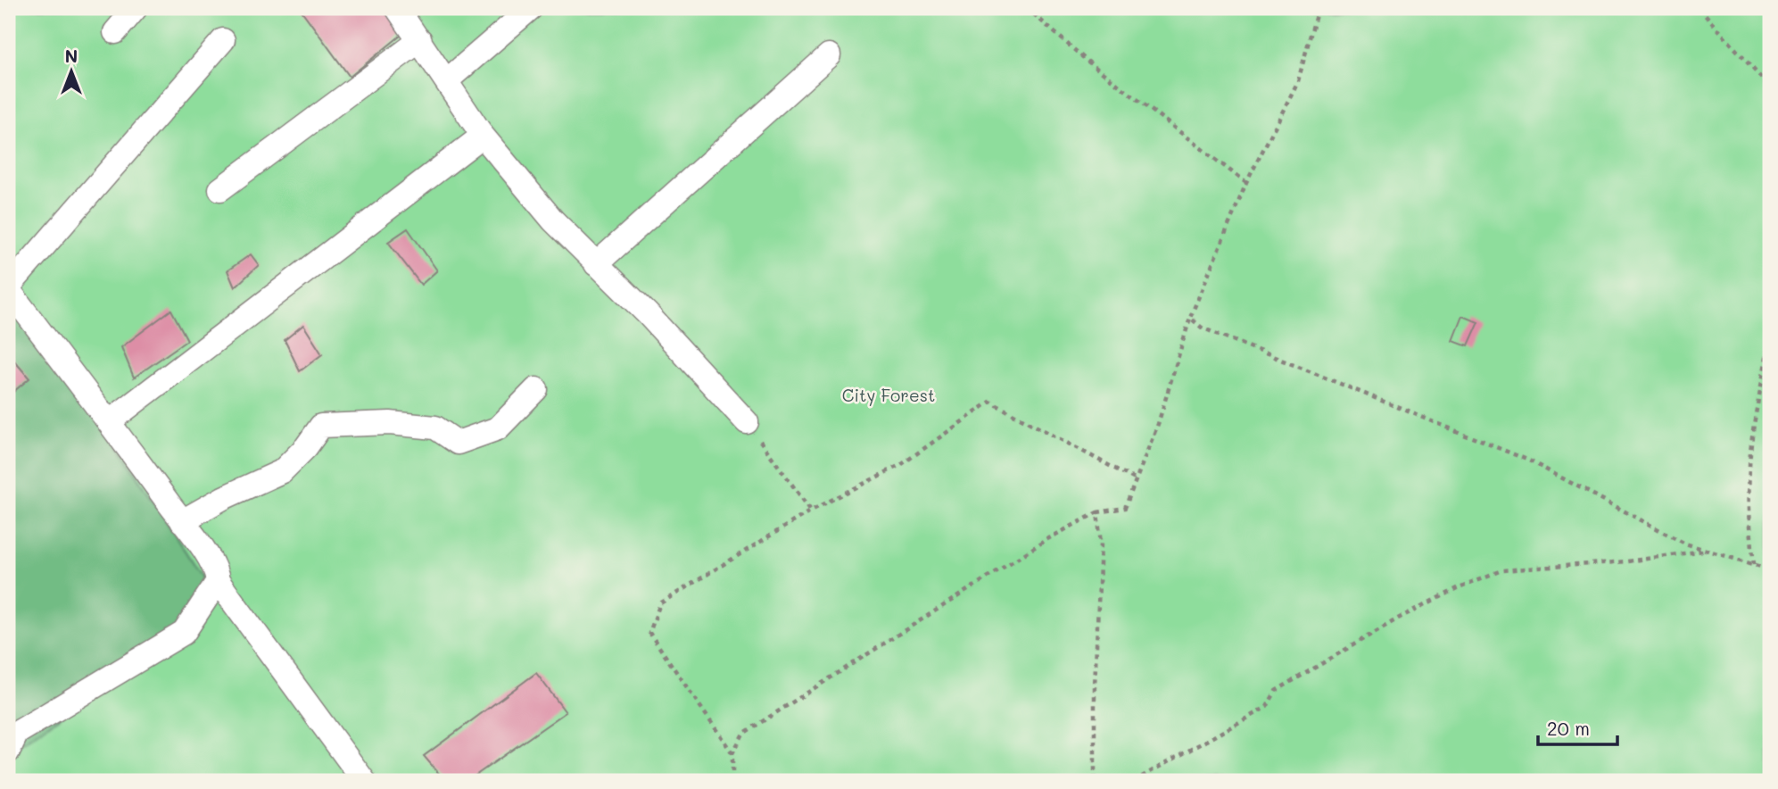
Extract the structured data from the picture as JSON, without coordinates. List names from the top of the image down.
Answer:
{
  "parks": ["City Forest"],
  "scale_bar": "20 m",
  "north": "top"
}
